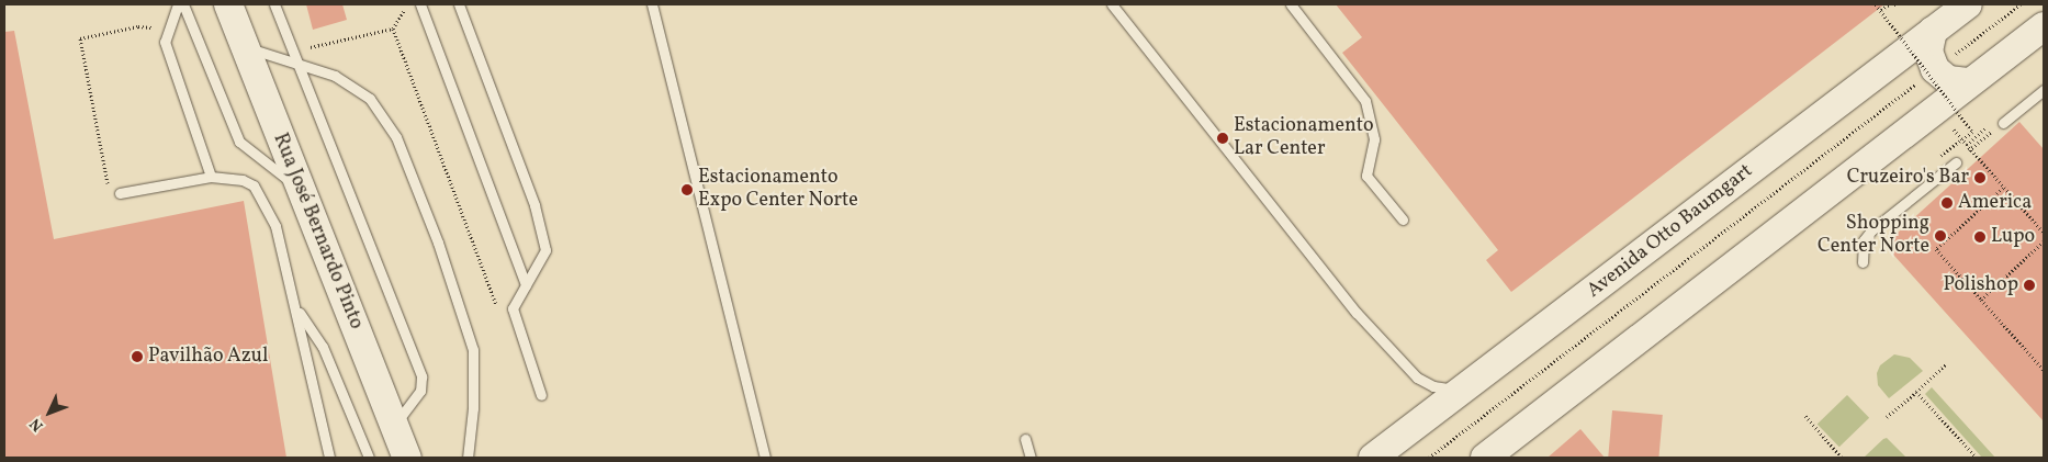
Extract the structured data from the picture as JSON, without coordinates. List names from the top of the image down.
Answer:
{
  "streets": {
    "main road": ["Rua José Bernardo Pinto", "Avenida Otto Baumgart"]
  },
  "places": [
    "Estacionamento Lar Center",
    "Cruzeiro's Bar",
    "Estacionamento Expo Center Norte",
    "America",
    "Shopping Center Norte",
    "Lupo",
    "Polishop",
    "Pavilhão Azul"
  ],
  "north": "bottom left"
}
